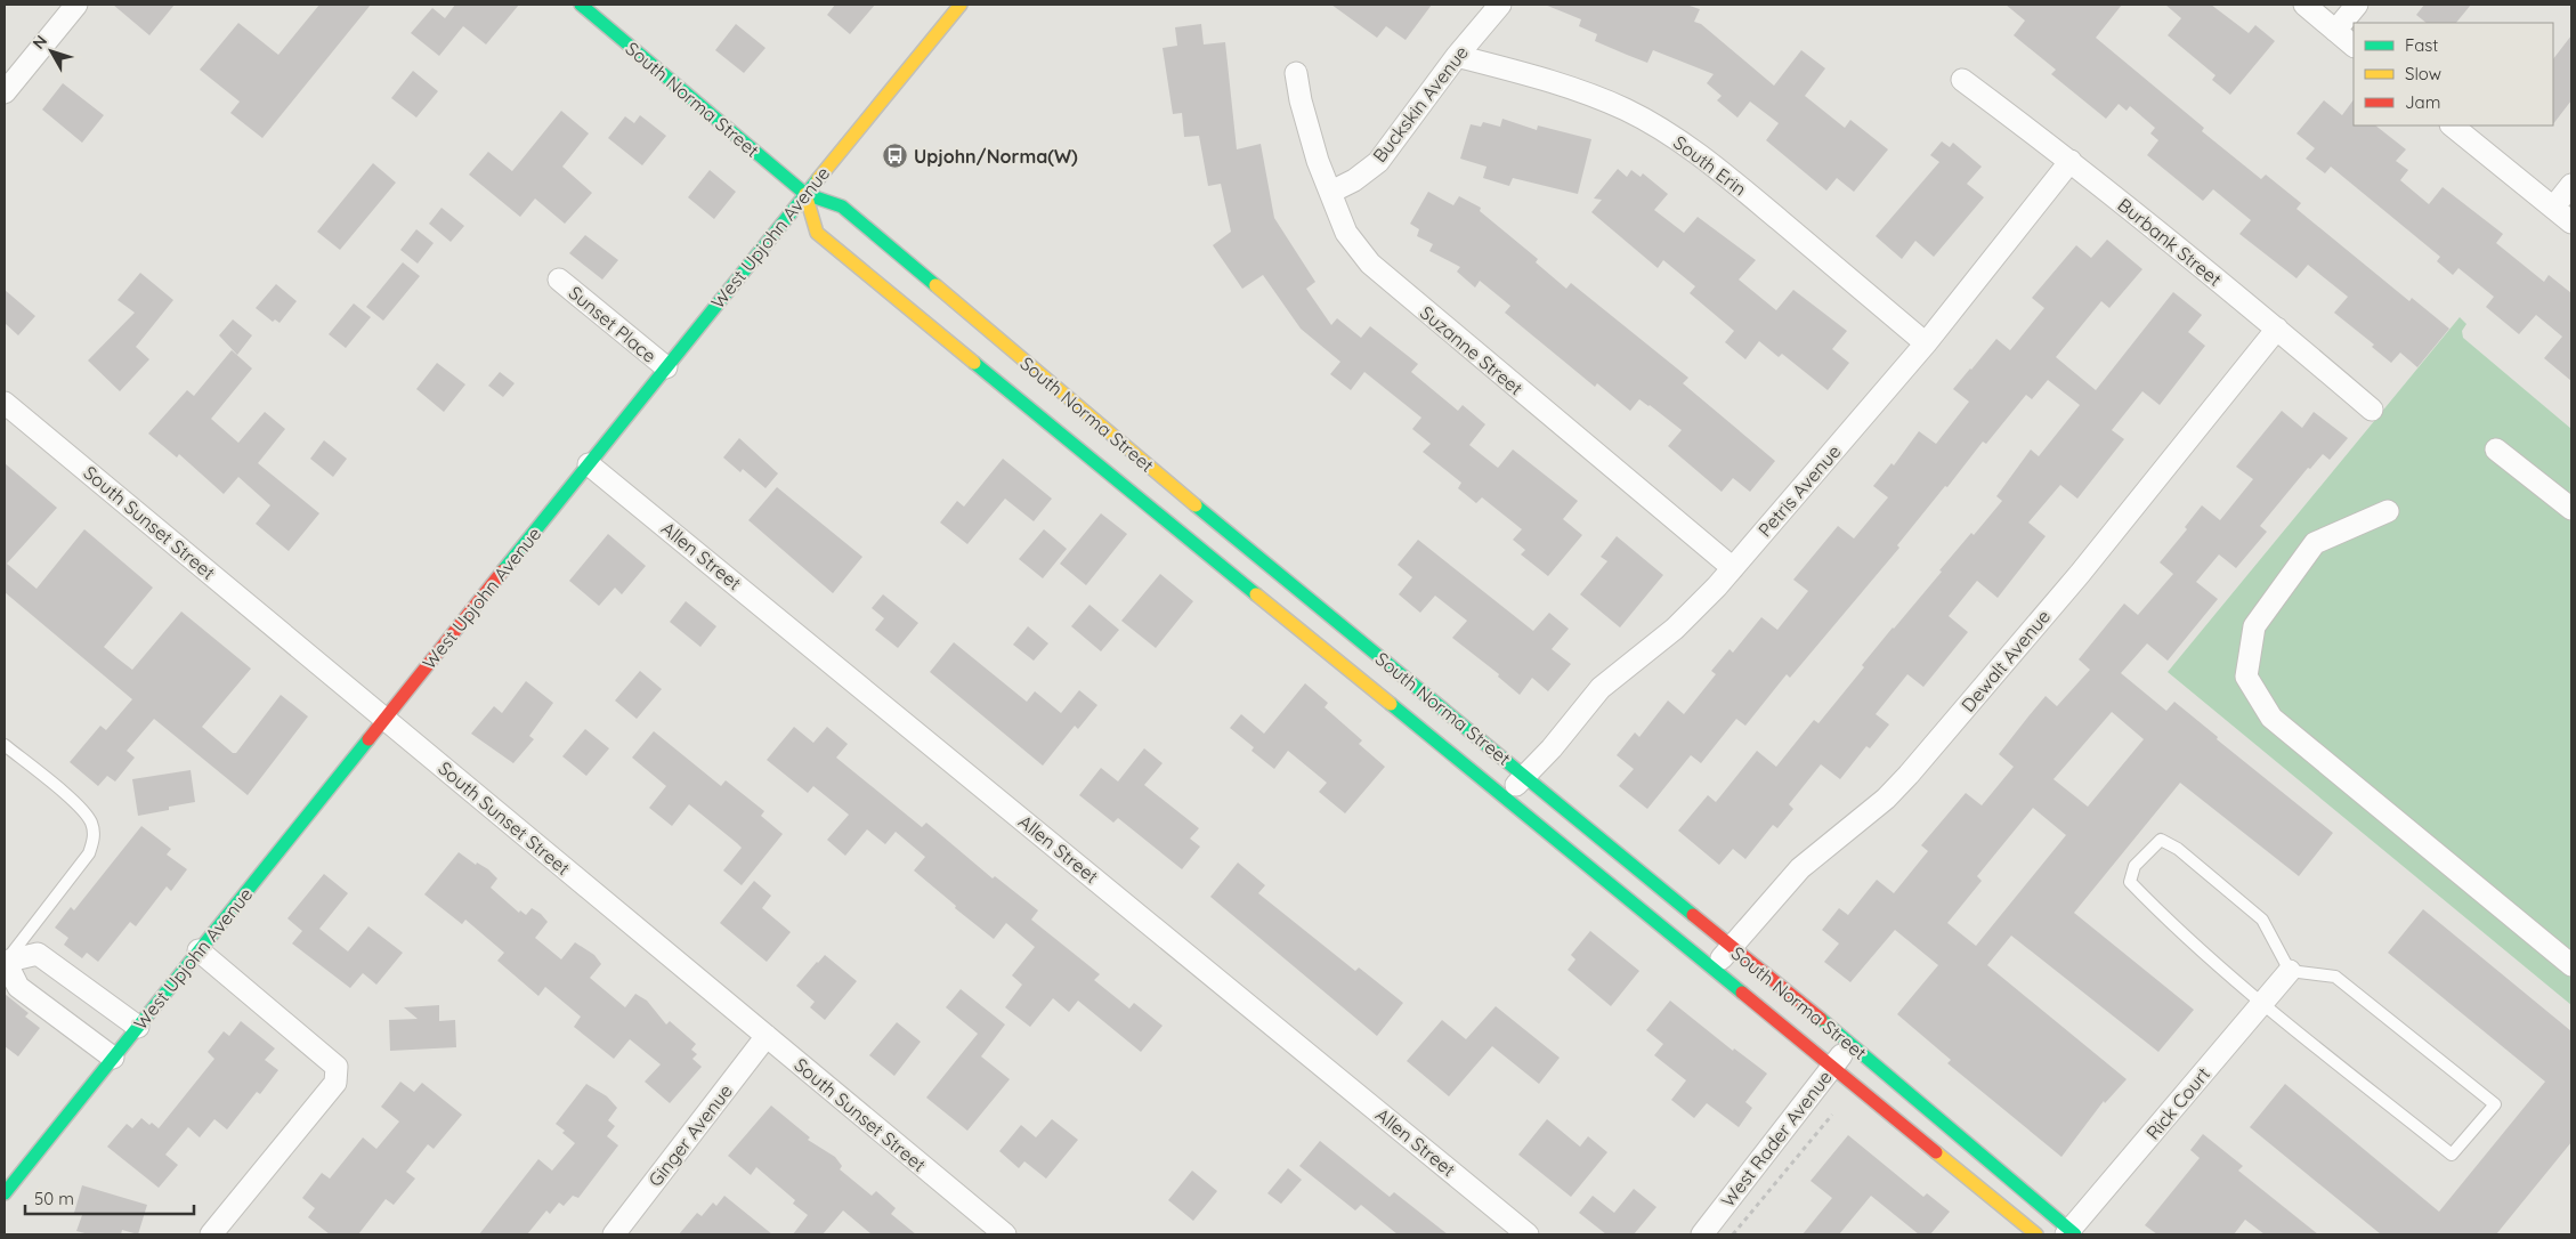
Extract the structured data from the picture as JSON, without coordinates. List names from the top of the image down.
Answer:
{
  "streets": {
    "street": [
      "South Norma Street",
      "Buckskin Avenue",
      "South Erin",
      "West Upjohn Avenue",
      "Burbank Street",
      "Sunset Place",
      "Suzanne Street",
      "Petris Avenue",
      "South Sunset Street",
      "Allen Street",
      "Dewalt Avenue",
      "Rick Court",
      "Ginger Avenue",
      "West Rader Avenue"
    ]
  },
  "crossings": [
    ["South Norma Street", "West Upjohn Avenue"],
    ["South Norma Street", "Petris Avenue"],
    ["South Norma Street", "Dewalt Avenue"],
    ["South Norma Street", "Rick Court"],
    ["South Norma Street", "West Rader Avenue"],
    ["Buckskin Avenue", "South Erin"],
    ["Buckskin Avenue", "Suzanne Street"],
    ["South Erin", "Petris Avenue"],
    ["West Upjohn Avenue", "Sunset Place"],
    ["West Upjohn Avenue", "South Sunset Street"],
    ["West Upjohn Avenue", "Allen Street"],
    ["Burbank Street", "Petris Avenue"],
    ["Burbank Street", "Dewalt Avenue"],
    ["Suzanne Street", "Petris Avenue"],
    ["South Sunset Street", "Ginger Avenue"]
  ],
  "places": {
    "bus stop": ["Upjohn/Norma(W)"]
  },
  "legend": ["Fast", "Slow", "Jam"],
  "scale_bar": "50 m",
  "north": "top left"
}
